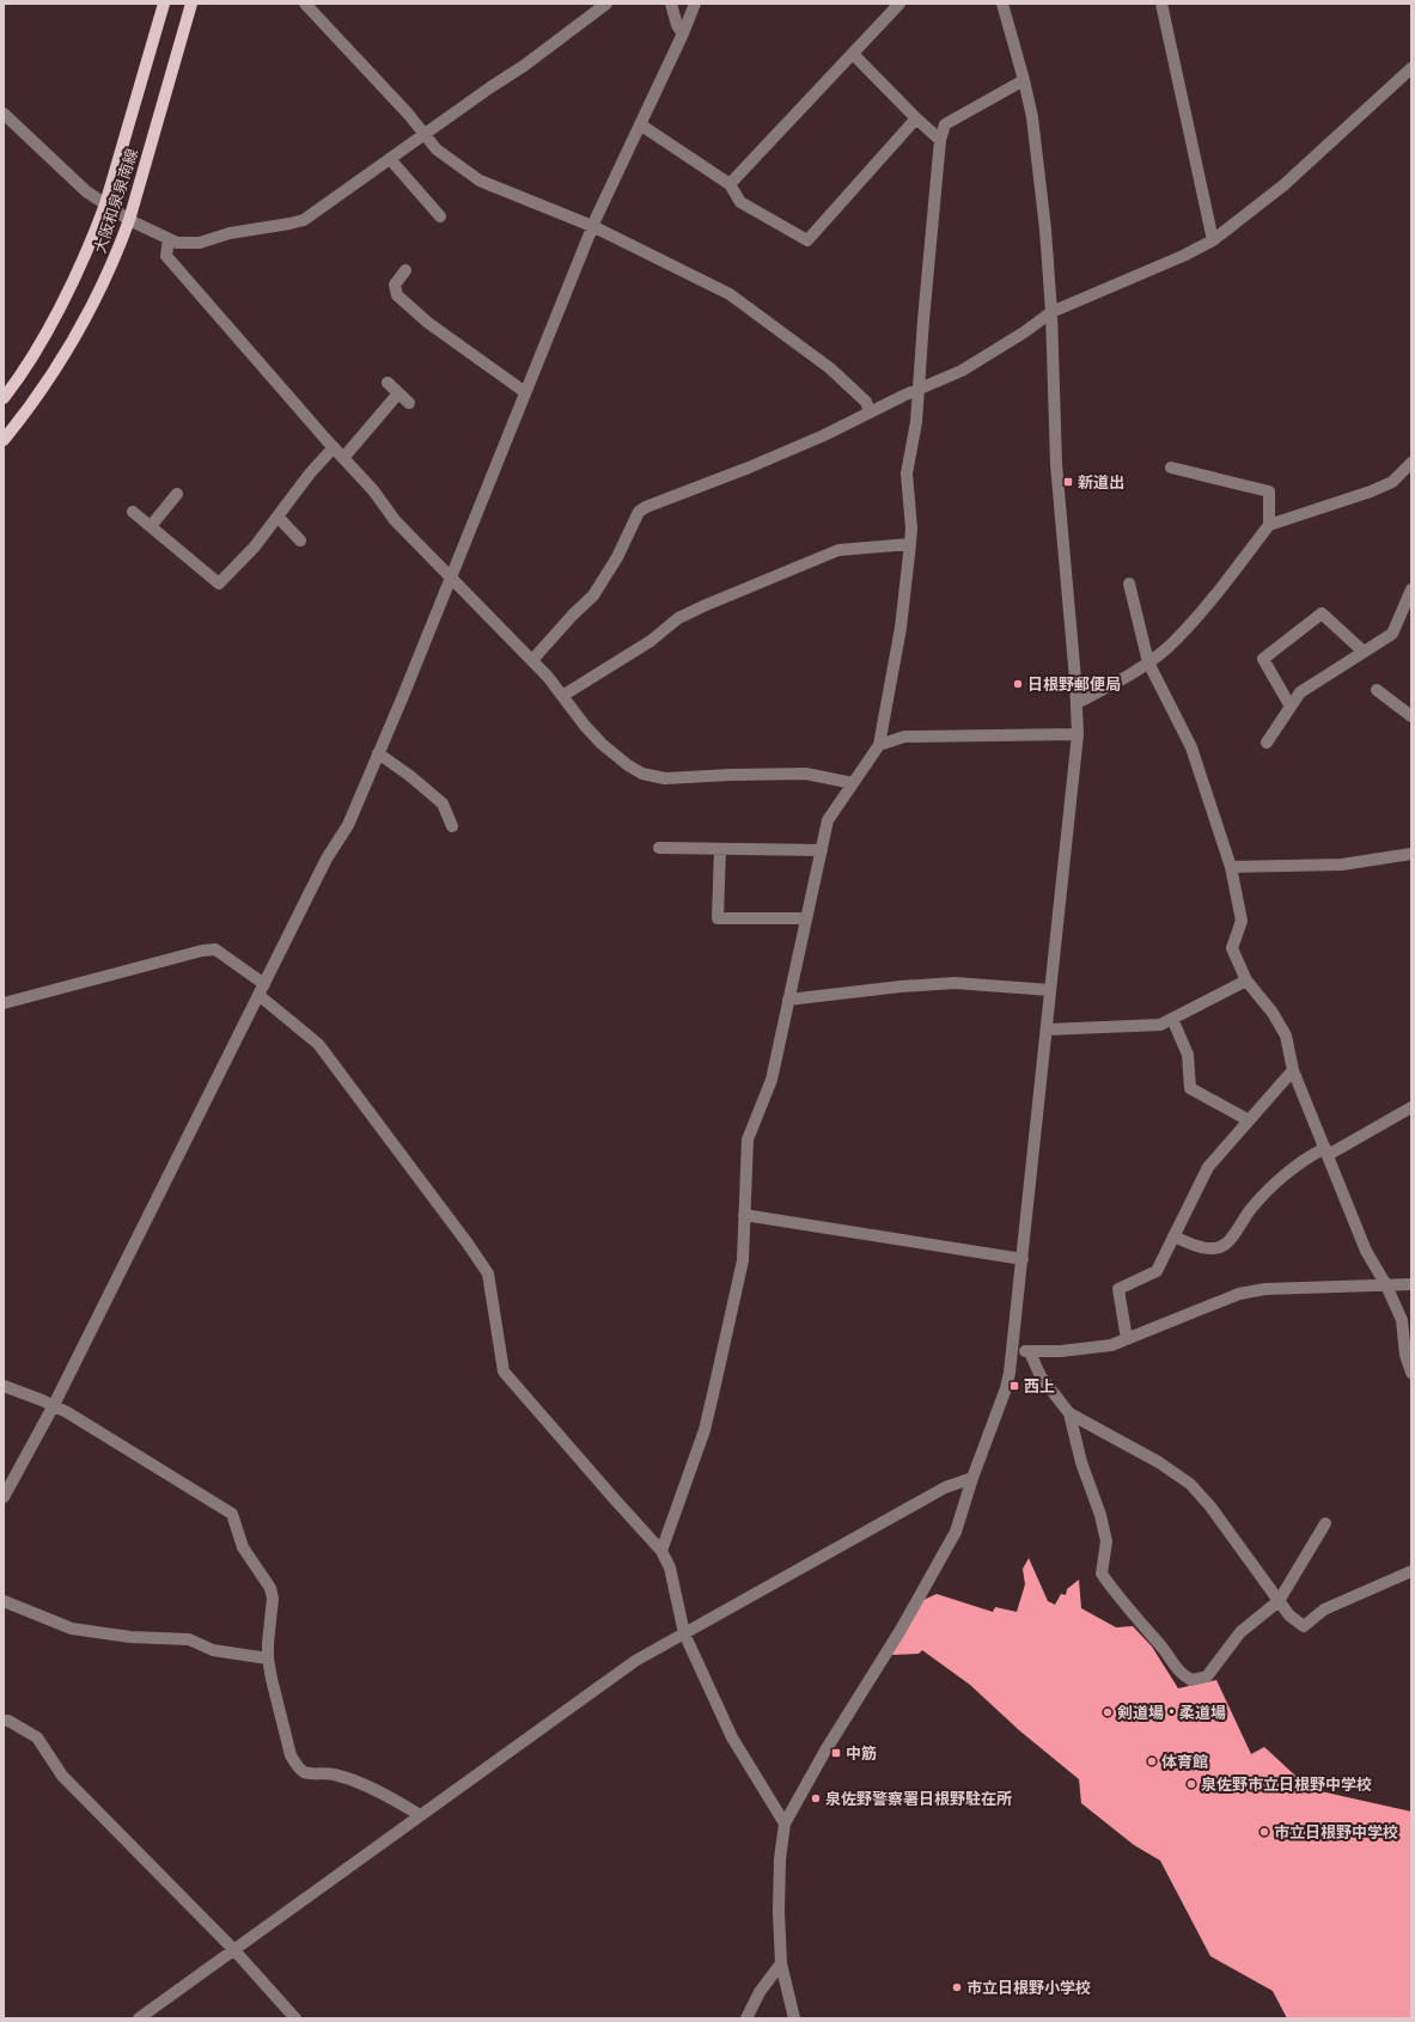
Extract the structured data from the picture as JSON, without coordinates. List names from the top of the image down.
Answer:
{
  "streets": {
    "main road": ["大阪和泉泉南線"]
  },
  "places": {
    "transit": ["新道出", "西上", "中筋"],
    "other": [
      "日根野郵便局",
      "剣道場・柔道場",
      "体育館",
      "泉佐野市立日根野中学校",
      "泉佐野警察署日根野駐在所",
      "市立日根野中学校",
      "市立日根野小学校"
    ]
  }
}
